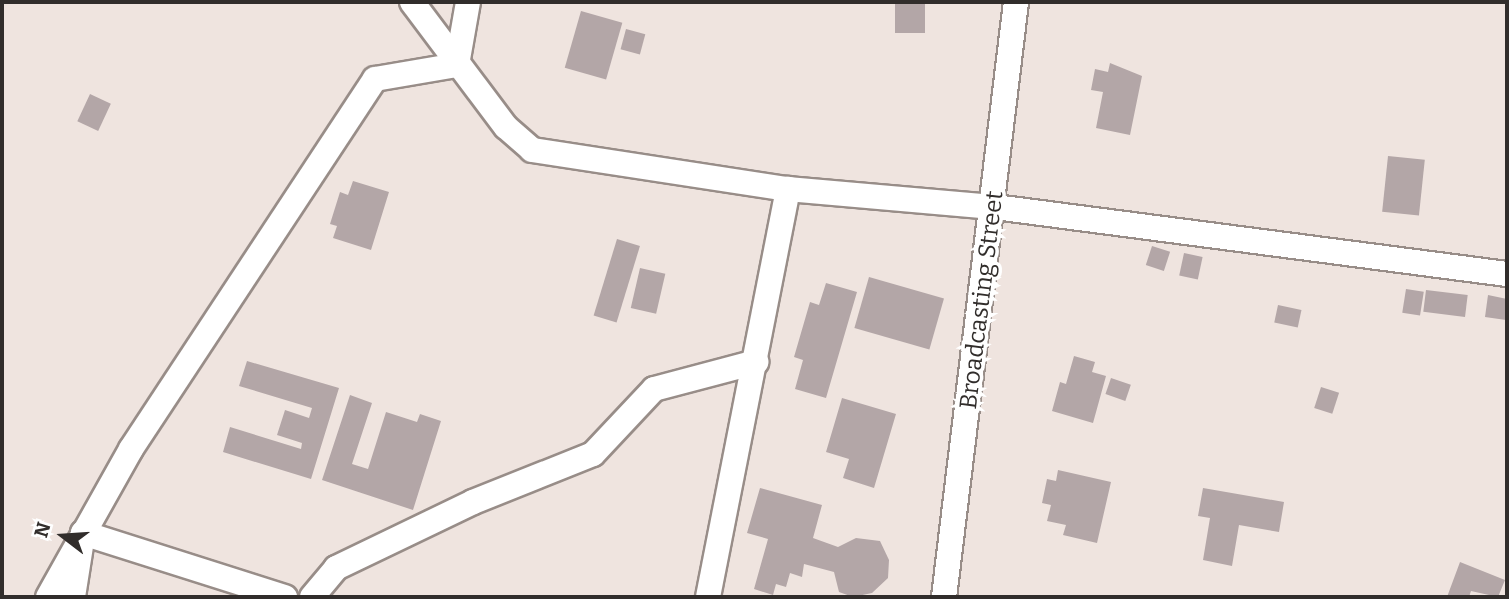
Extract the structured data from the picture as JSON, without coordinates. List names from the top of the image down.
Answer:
{
  "streets": {
    "street": ["Broadcasting Street"]
  },
  "north": "left"
}
